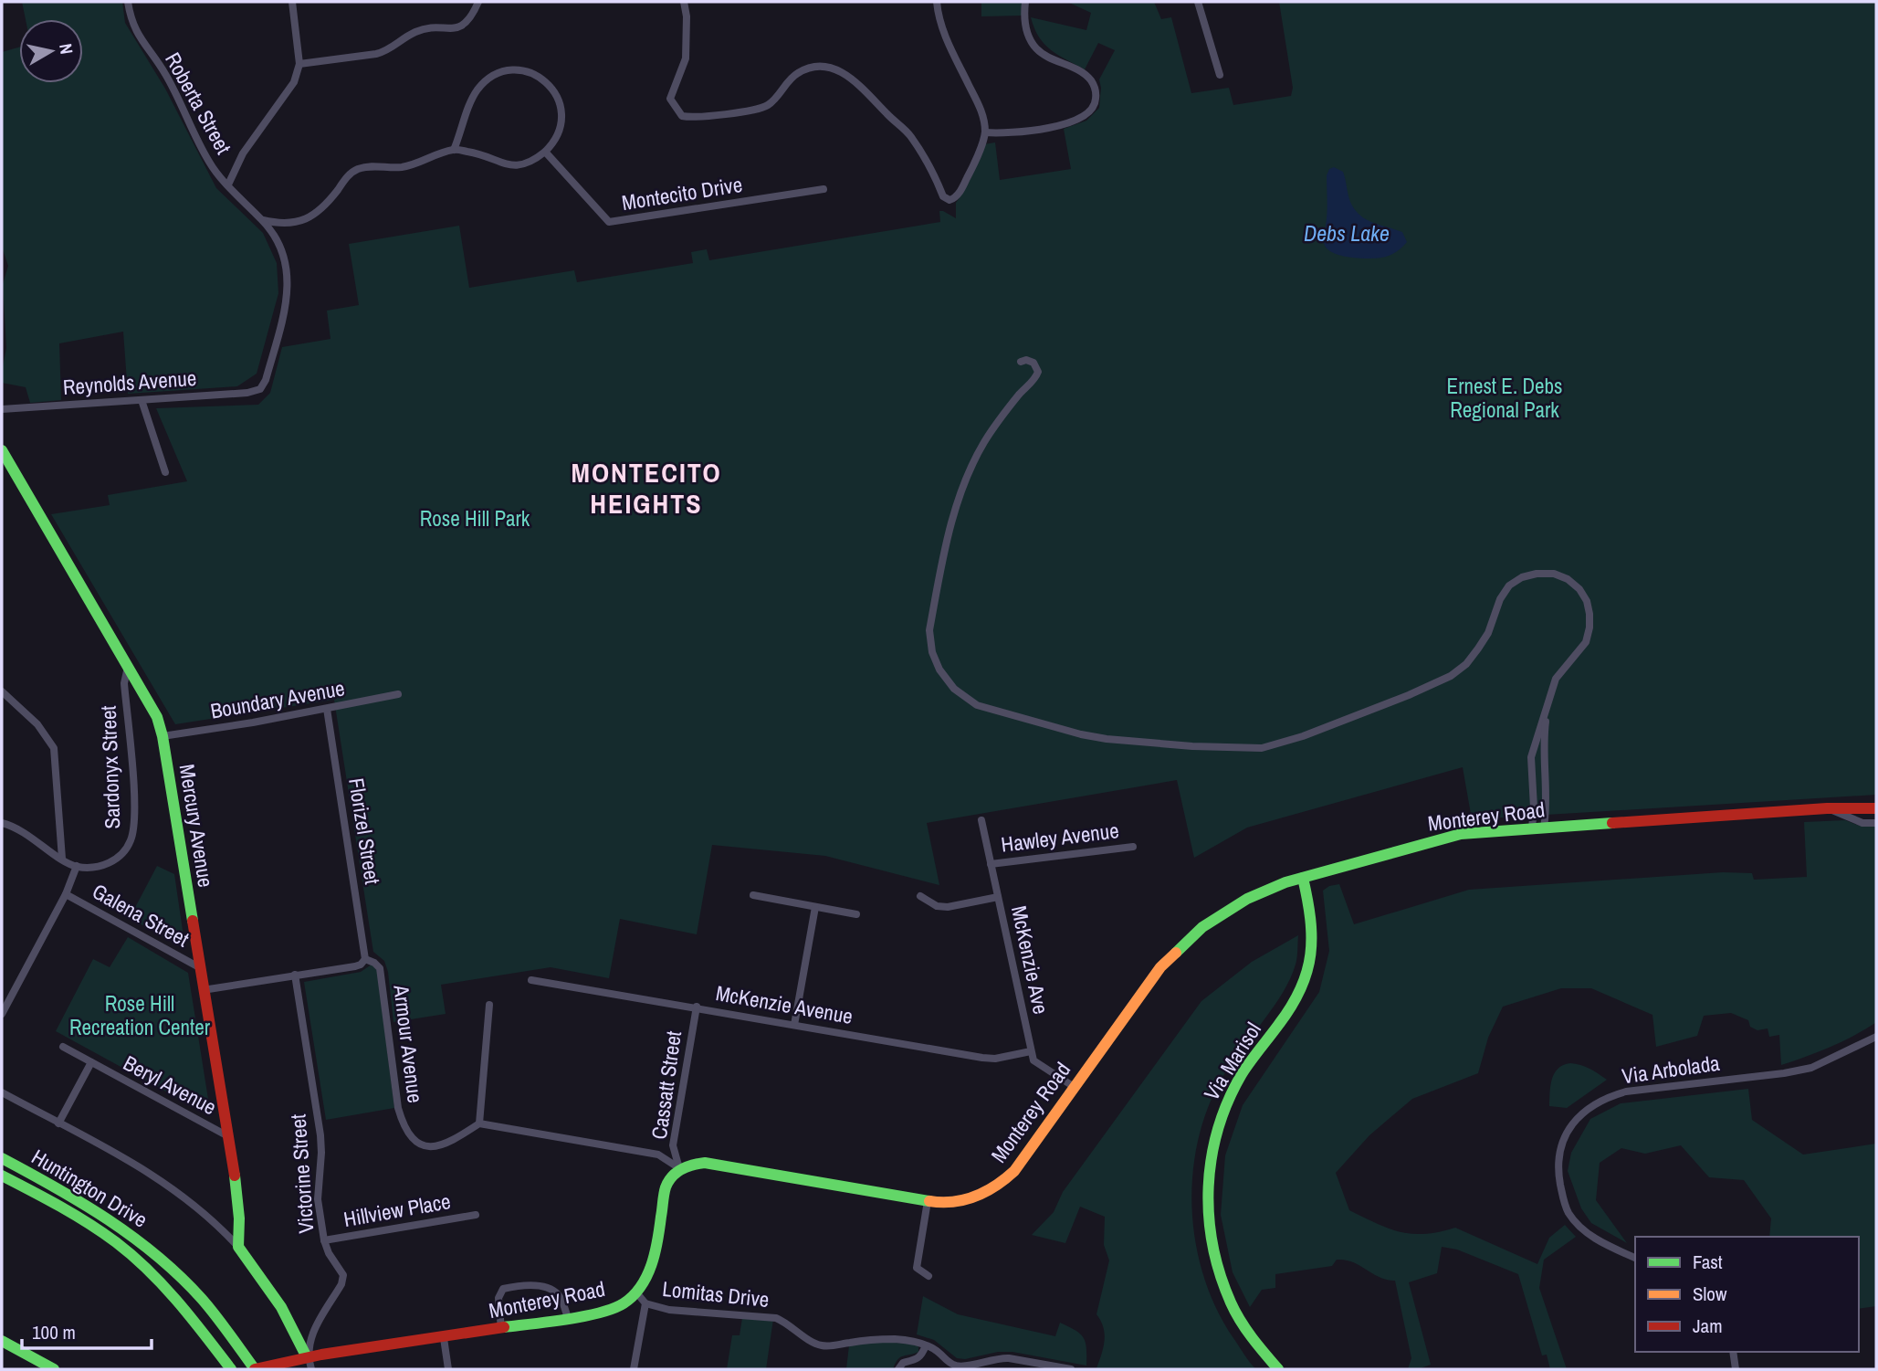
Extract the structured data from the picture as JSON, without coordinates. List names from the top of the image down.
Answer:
{
  "streets": {
    "street": [
      "Roberta Street",
      "Montecito Drive",
      "Reynolds Avenue",
      "Boundary Avenue",
      "Sardonyx Street",
      "Monterey Road",
      "Mercury Avenue",
      "Florizel Street",
      "Hawley Avenue",
      "Galena Street",
      "McKenzie Ave",
      "McKenzie Avenue",
      "Armour Avenue",
      "Via Marisol",
      "Via Arbolada",
      "Beryl Avenue",
      "Cassatt Street",
      "Victorine Street",
      "Huntington Drive",
      "Hillview Place",
      "Lomitas Drive"
    ]
  },
  "crossings": [
    ["Roberta Street", "Reynolds Avenue"],
    ["Boundary Avenue", "Mercury Avenue"],
    ["Boundary Avenue", "Florizel Street"],
    ["Sardonyx Street", "Mercury Avenue"],
    ["Sardonyx Street", "Galena Street"],
    ["Monterey Road", "Via Marisol"],
    ["Monterey Road", "Cassatt Street"],
    ["Monterey Road", "Victorine Street"],
    ["Monterey Road", "Huntington Drive"],
    ["Mercury Avenue", "Galena Street"],
    ["Mercury Avenue", "Beryl Avenue"],
    ["Florizel Street", "Armour Avenue"],
    ["Hawley Avenue", "McKenzie Ave"],
    ["McKenzie Ave", "McKenzie Avenue"],
    ["McKenzie Avenue", "Cassatt Street"],
    ["Victorine Street", "Hillview Place"]
  ],
  "districts": ["MONTECITO HEIGHTS"],
  "water": ["Debs Lake"],
  "parks": ["Ernest E. Debs Regional Park", "Rose Hill Park", "Rose Hill Recreation Center"],
  "legend": ["Fast", "Slow", "Jam"],
  "scale_bar": "100 m",
  "north": "right"
}
